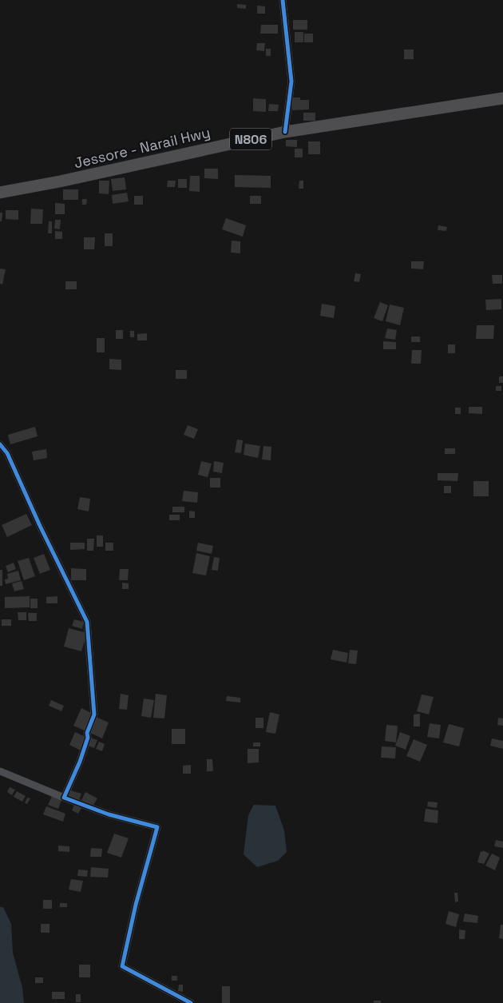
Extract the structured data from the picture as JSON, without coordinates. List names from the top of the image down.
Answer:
{
  "streets": {
    "highway": ["N806", "Jessore - Narail Hwy"]
  }
}
